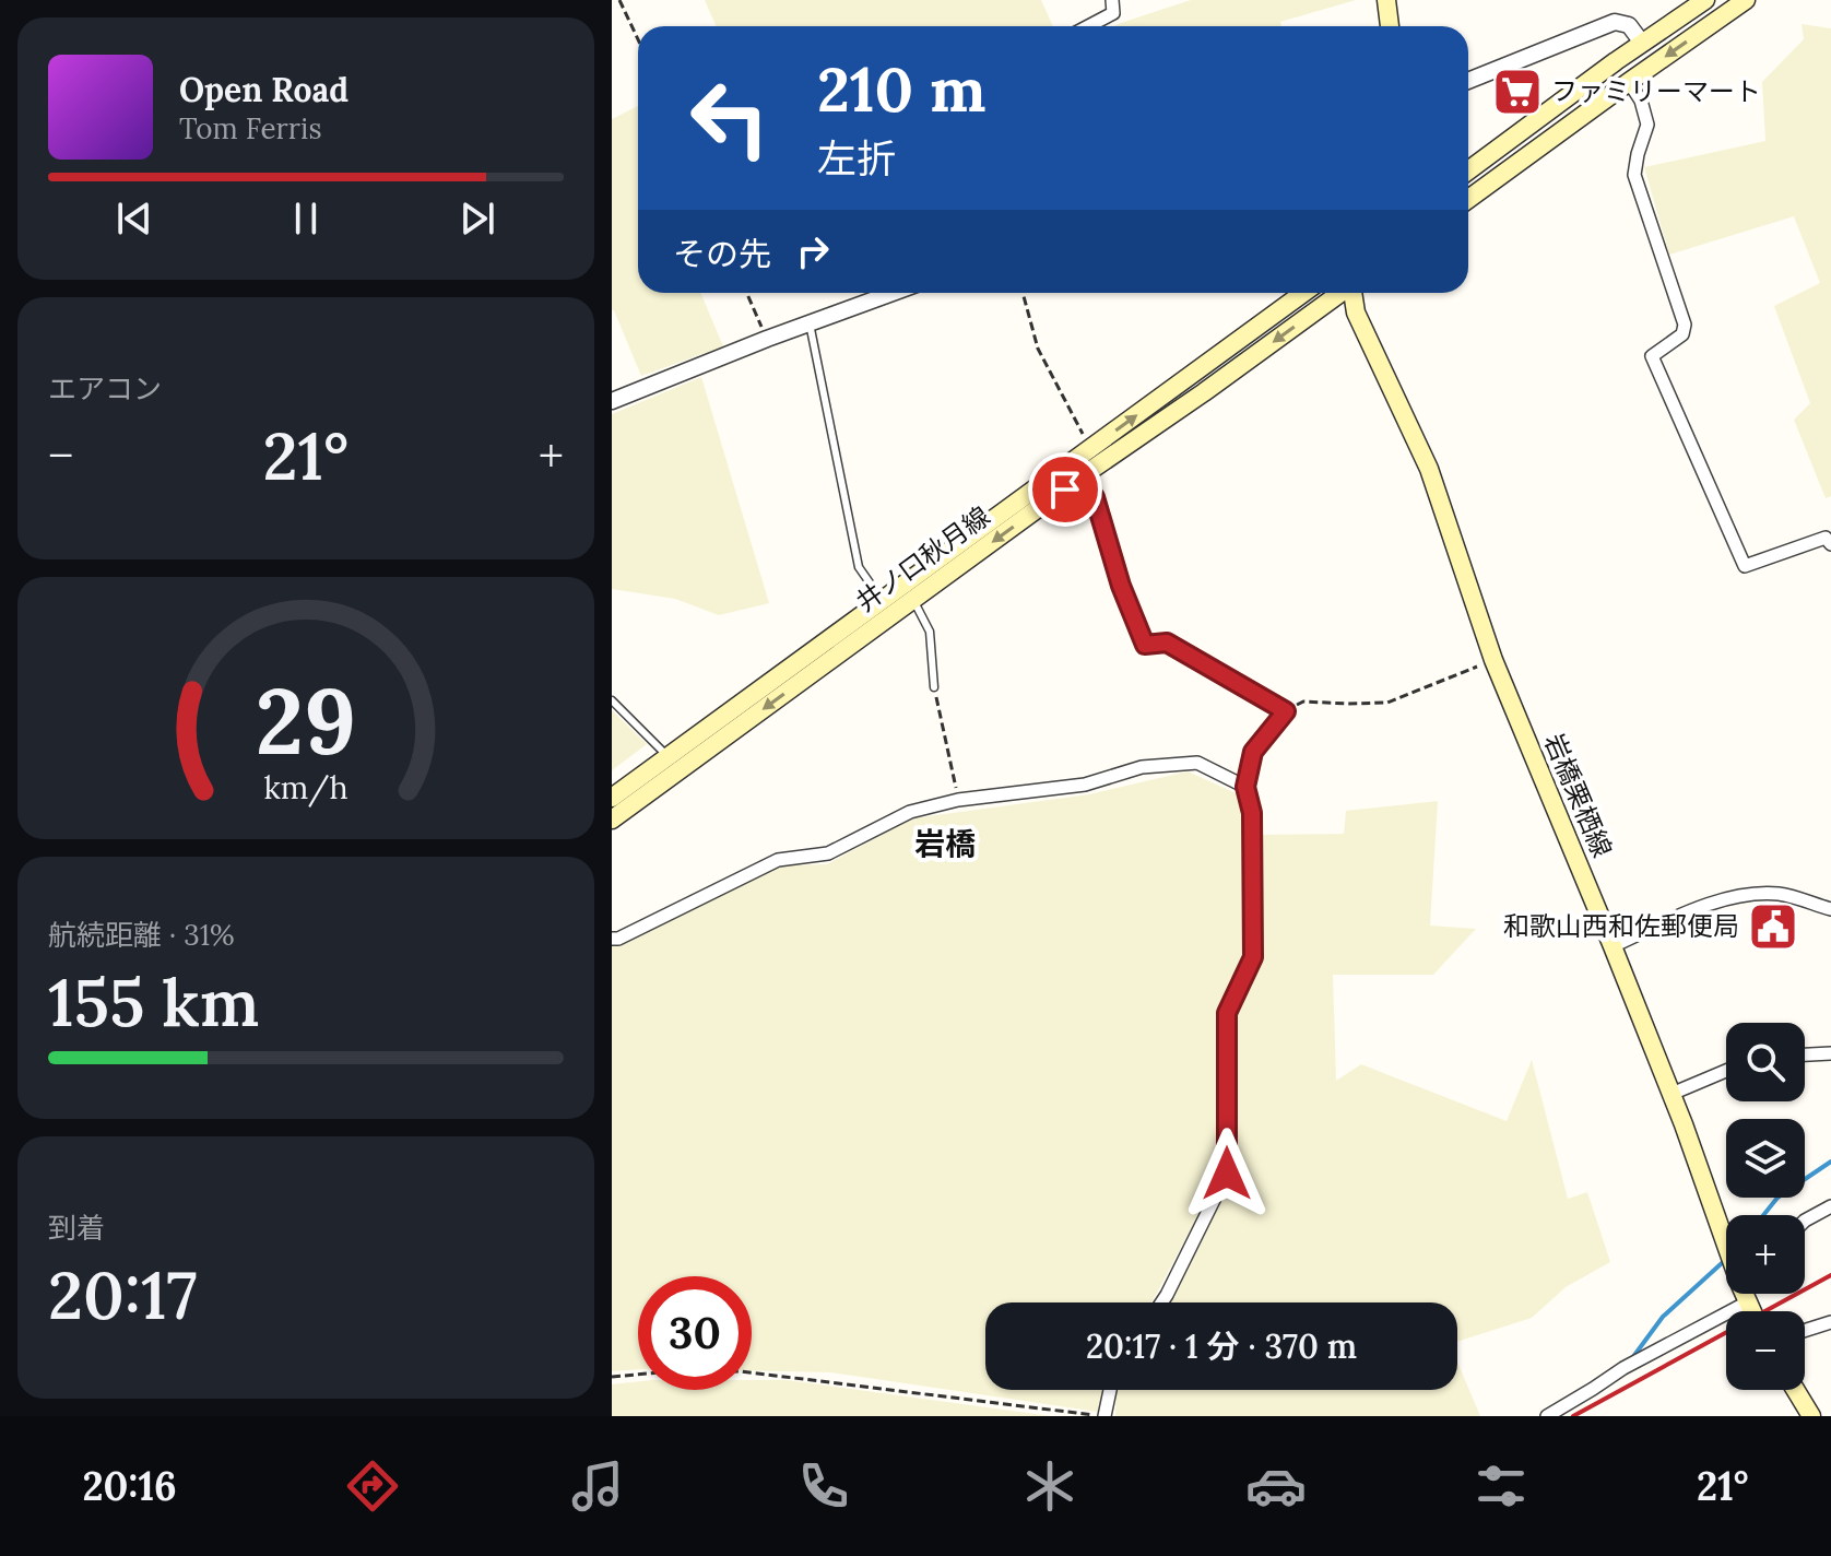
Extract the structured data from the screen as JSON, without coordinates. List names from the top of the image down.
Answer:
{
  "streets": {
    "main road": ["井ノ口秋月線", "岩橋栗栖線"]
  },
  "districts": ["岩橋"],
  "places": {
    "supermarket": ["ファミリーマート"],
    "public building": ["和歌山西和佐郵便局"]
  },
  "page": {
    "turn": ["210 m", "左折"],
    "song": ["Open Road", "Tom Ferris"],
    "then": "その先",
    "tile": [
      "エアコン",
      ["航続距離 · 31%", "155 km"],
      ["到着", "20:17"]
    ],
    "heat": ["−", "21°", "+"],
    "map_buttons": ["+", "−"],
    "limit": "30",
    "trip": "20:17 · 1 分 · 370 m",
    "tabs": ["20:16", "21°"],
    "gauge": ["29", "km/h"]
  }
}
